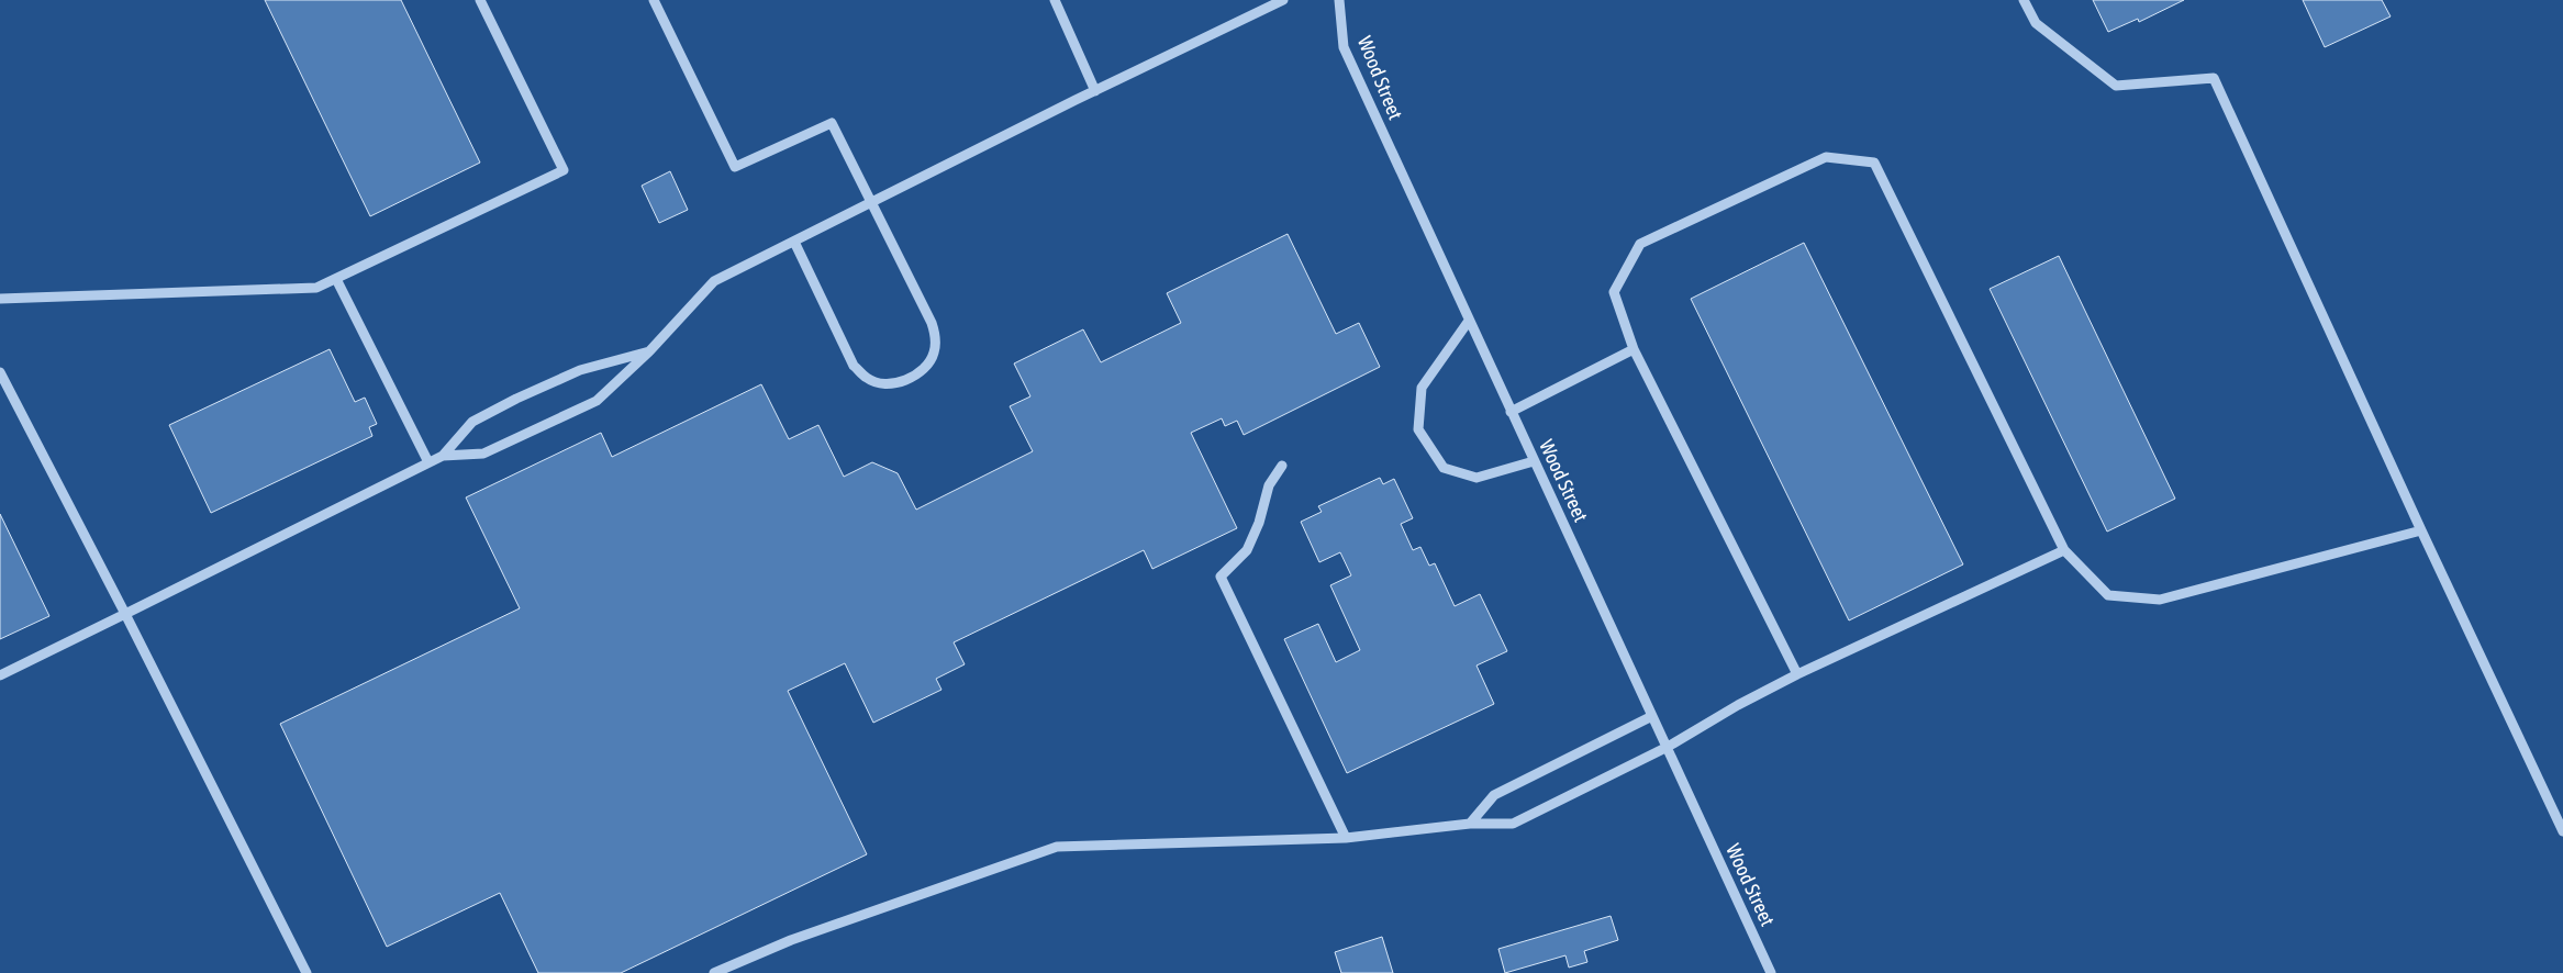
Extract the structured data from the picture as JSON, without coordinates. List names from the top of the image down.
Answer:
{
  "streets": {
    "street": ["Wood Street"]
  }
}
